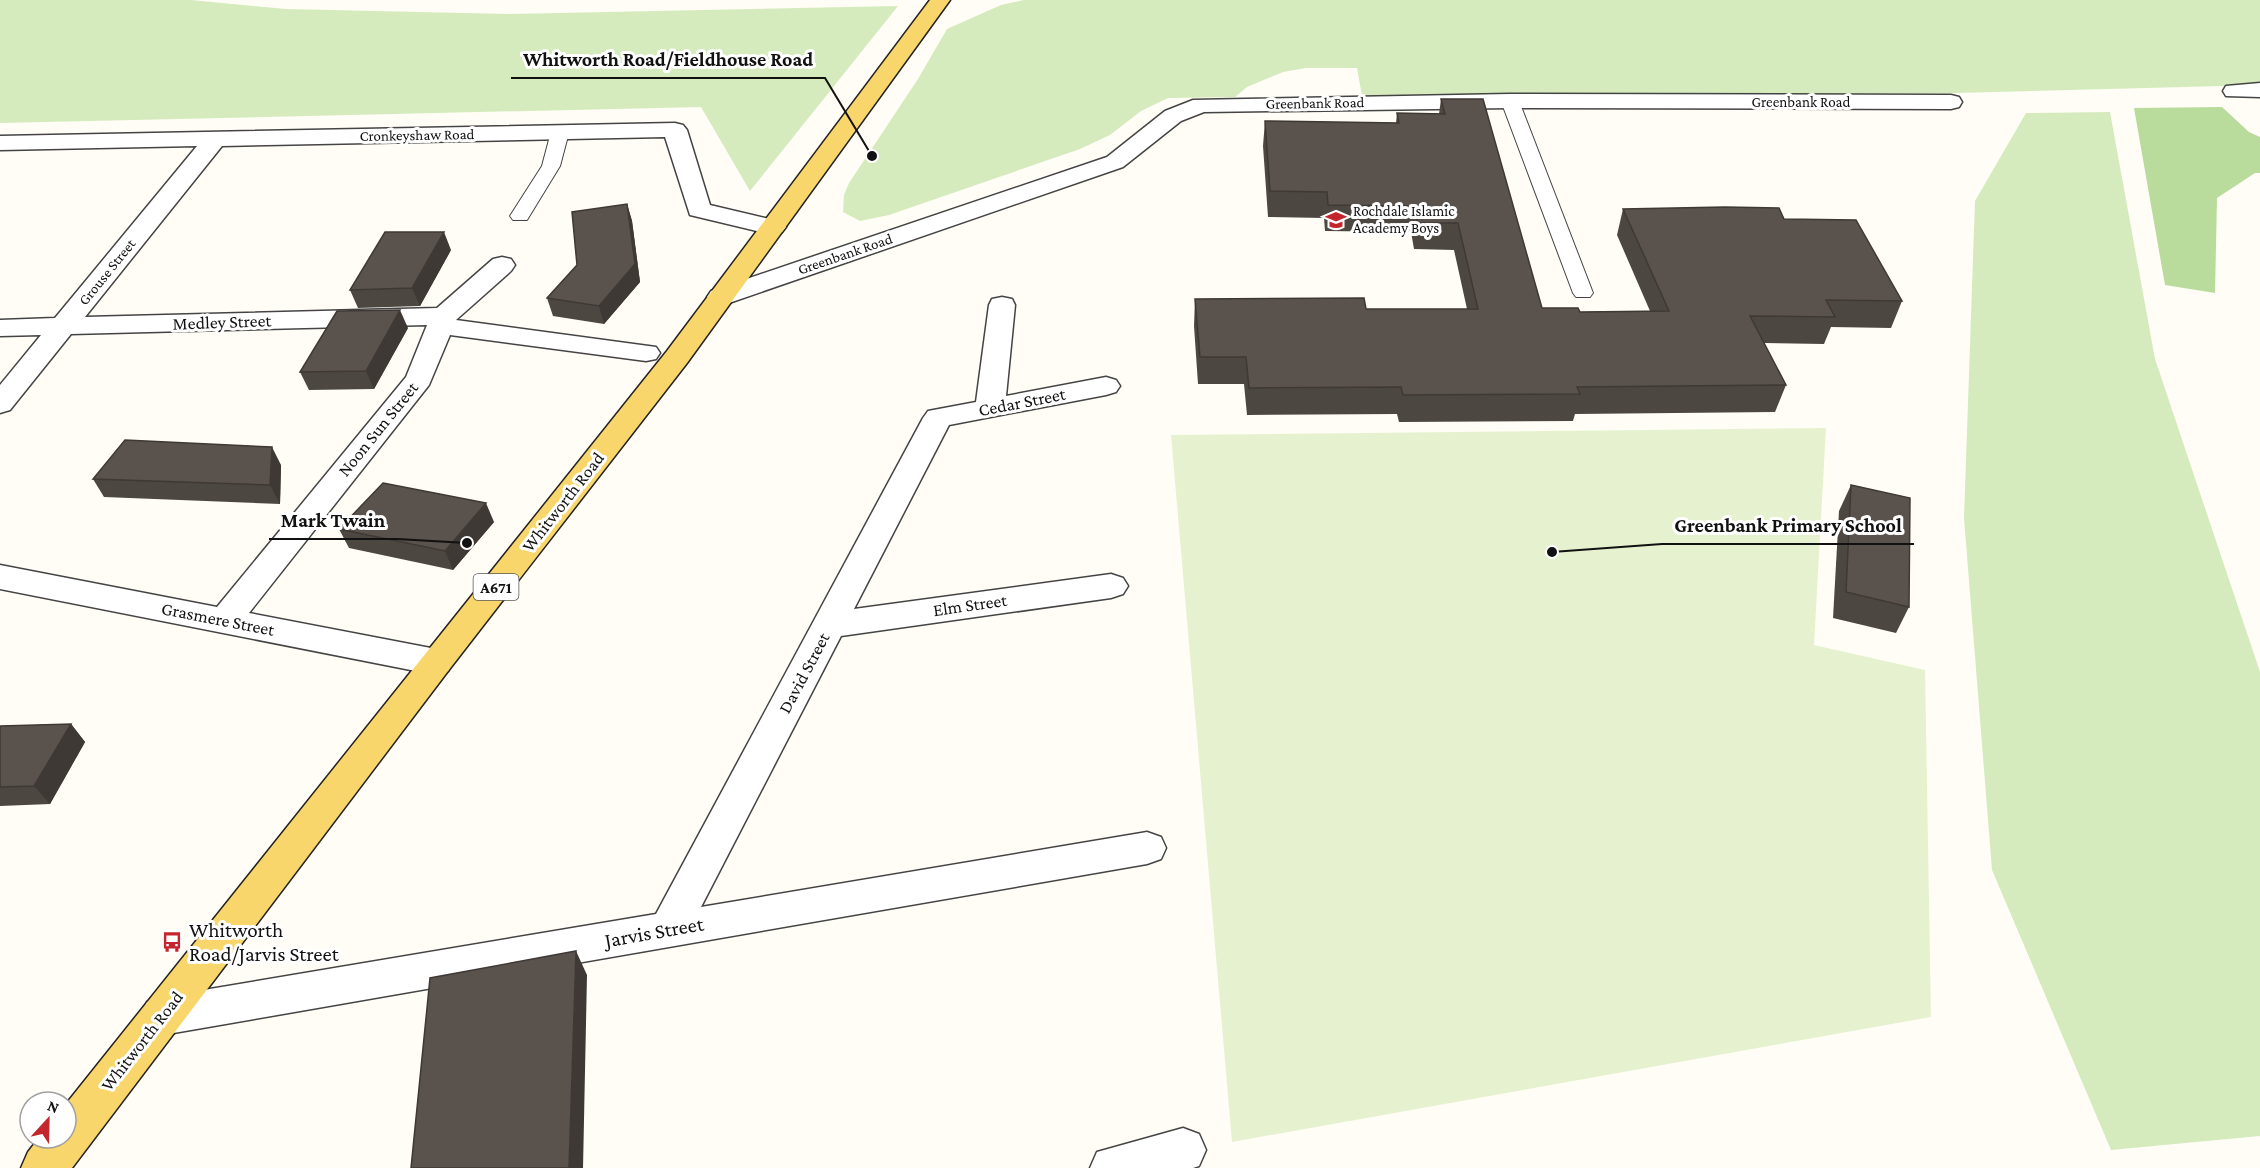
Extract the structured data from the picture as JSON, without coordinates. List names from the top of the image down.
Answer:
{
  "streets": {
    "main road": ["Whitworth Road", "A671"],
    "street": [
      "Greenbank Road",
      "Cronkeyshaw Road",
      "Grouse Street",
      "Medley Street",
      "Cedar Street",
      "Noon Sun Street",
      "Elm Street",
      "Grasmere Street",
      "David Street",
      "Jarvis Street"
    ]
  },
  "crossings": [
    ["Greenbank Road", "Whitworth Road"],
    ["Cronkeyshaw Road", "Grouse Street"],
    ["Cronkeyshaw Road", "Whitworth Road"],
    ["Grouse Street", "Medley Street"],
    ["Medley Street", "Noon Sun Street"],
    ["Cedar Street", "David Street"],
    ["Noon Sun Street", "Grasmere Street"],
    ["Whitworth Road", "Grasmere Street"],
    ["Whitworth Road", "Jarvis Street"],
    ["Elm Street", "David Street"],
    ["David Street", "Jarvis Street"]
  ],
  "places": {
    "other": ["Whitworth Road/Fieldhouse Road", "Mark Twain", "Greenbank Primary School"],
    "school or university": ["Rochdale Islamic Academy Boys"],
    "bus stop": ["Whitworth Road/Jarvis Street"]
  },
  "north": "top"
}
